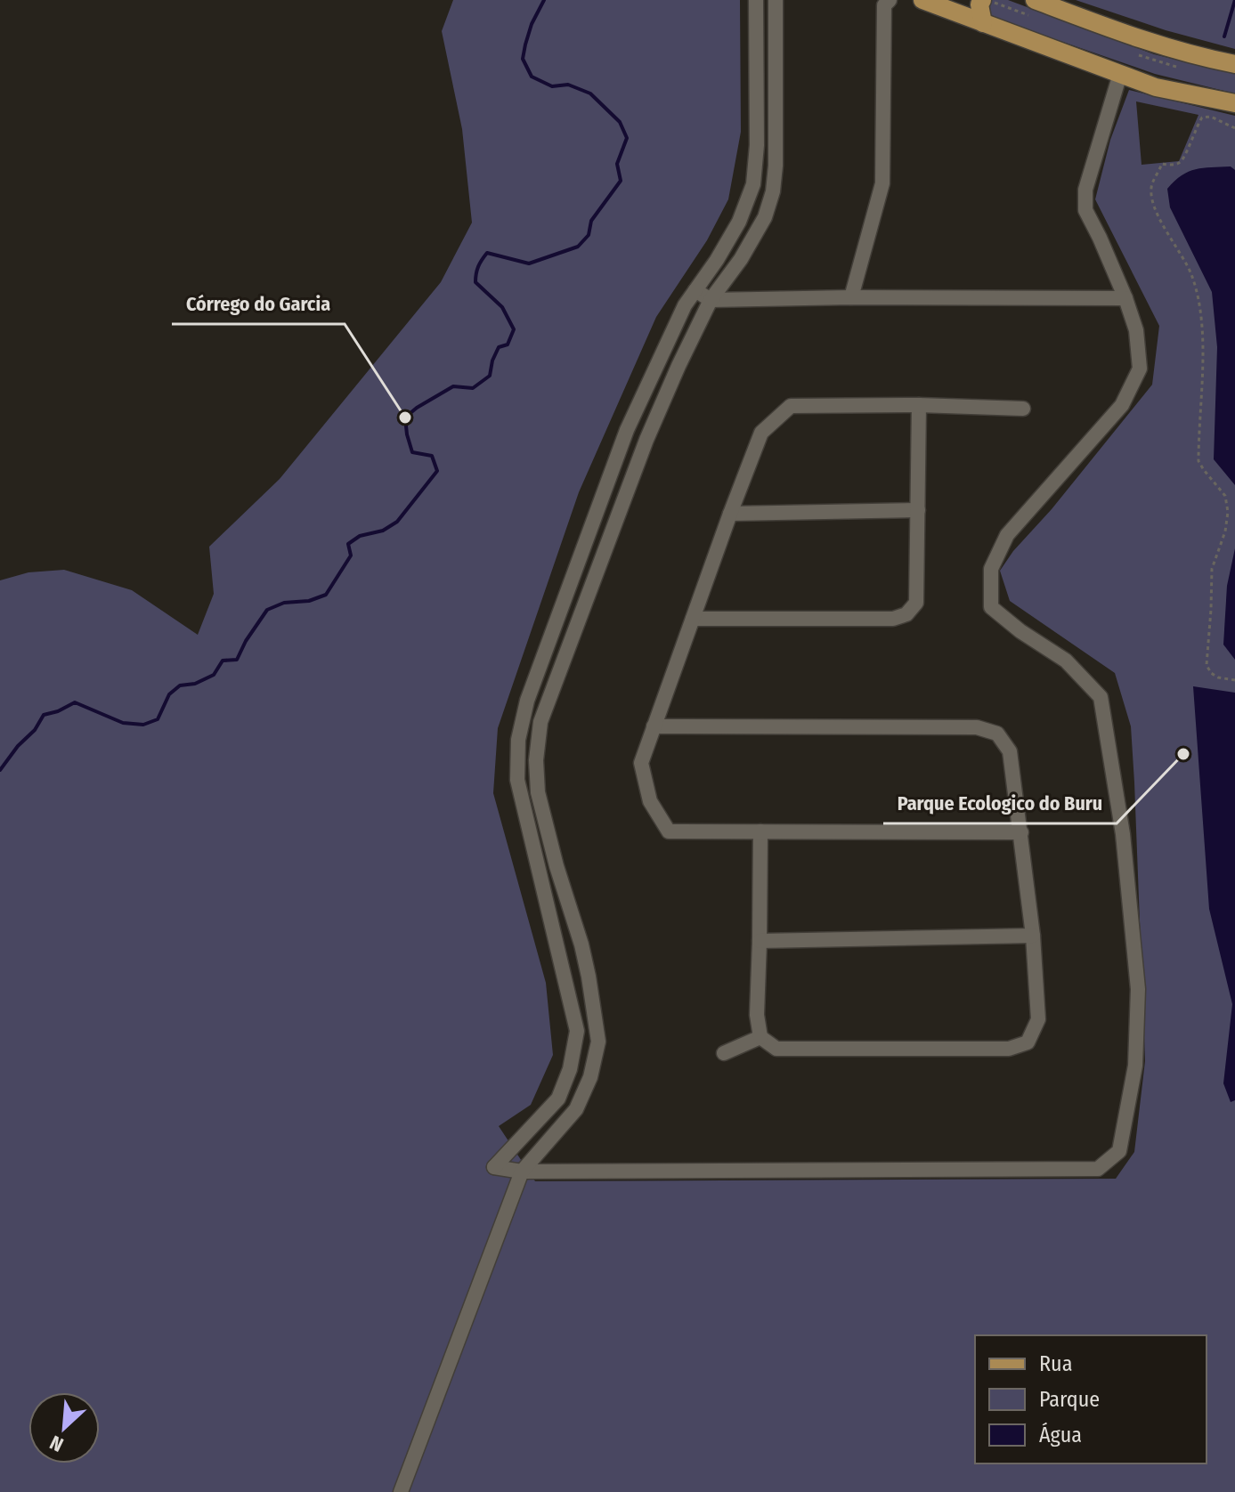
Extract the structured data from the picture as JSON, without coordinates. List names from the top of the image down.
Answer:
{
  "places": ["Córrego do Garcia", "Parque Ecologico do Buru"],
  "legend": ["Rua", "Parque", "Água"],
  "north": "bottom left"
}
